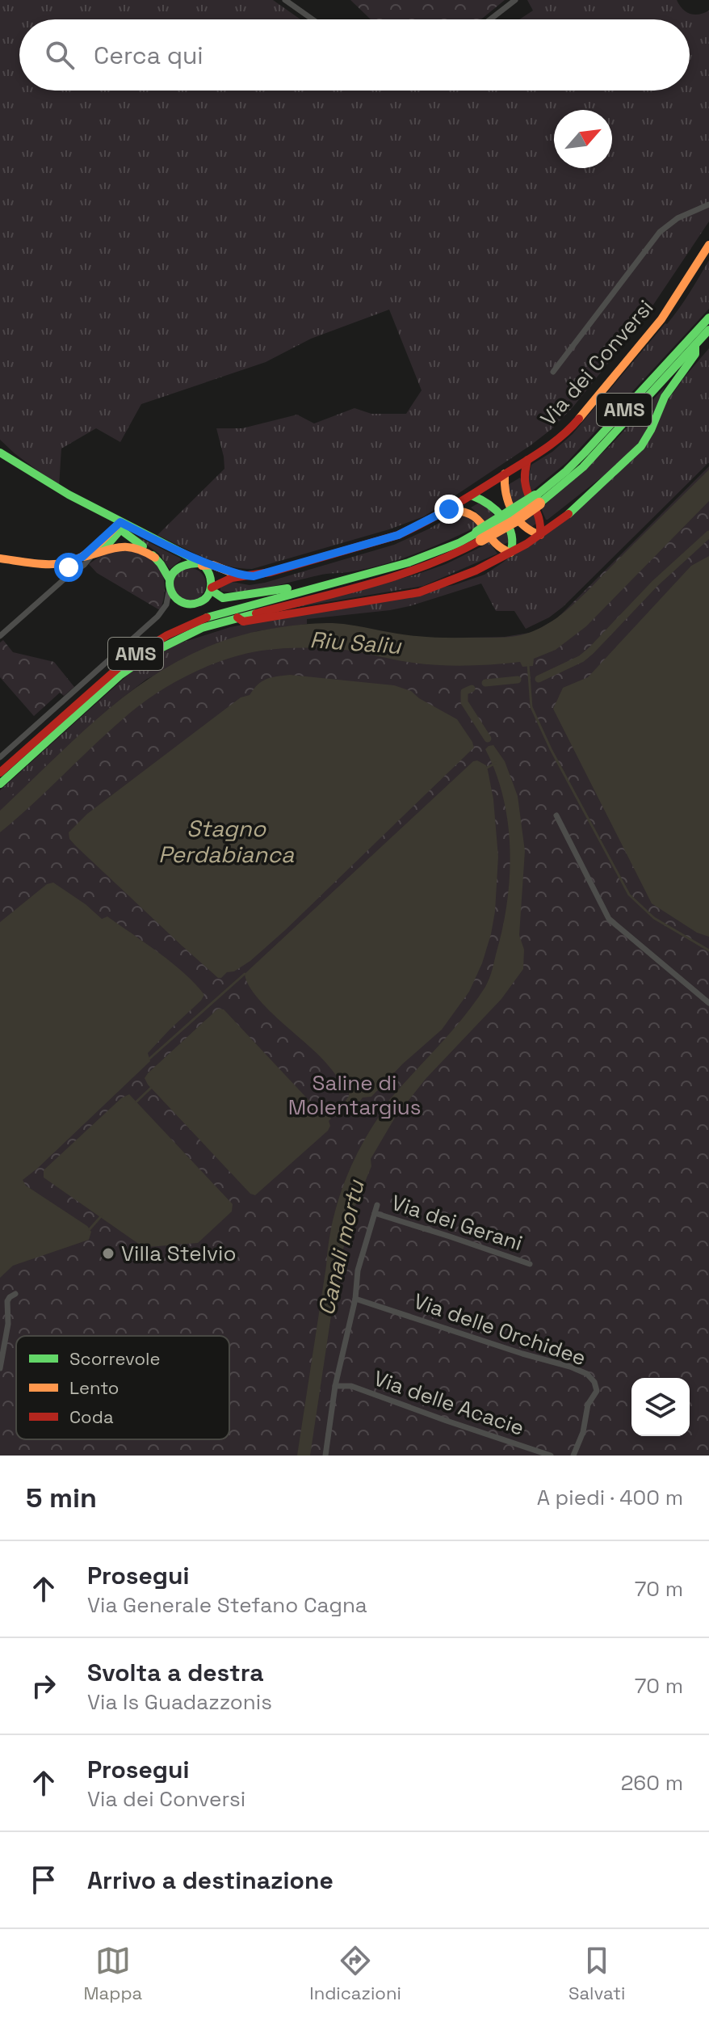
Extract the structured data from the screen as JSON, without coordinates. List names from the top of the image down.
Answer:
{
  "streets": {
    "main road": ["Via dei Conversi", "AMS"],
    "street": ["Via dei Gerani", "Via delle Orchidee", "Via delle Acacie"]
  },
  "water": ["Riu Saliu", "Stagno Perdabianca", "Canali mortu"],
  "parks": ["Saline di Molentargius"],
  "places": ["Villa Stelvio"],
  "legend": ["Scorrevole", "Lento", "Coda"],
  "north": "top right",
  "page": {
    "search": "Cerca qui",
    "heading": ["5 min", "A piedi · 400 m"],
    "list": [
      ["Prosegui", "Via Generale Stefano Cagna", "70 m"],
      ["Svolta a destra", "Via Is Guadazzonis", "70 m"],
      ["Prosegui", "Via dei Conversi", "260 m"],
      "Arrivo a destinazione"
    ],
    "nav": ["Mappa", "Indicazioni", "Salvati"]
  }
}
